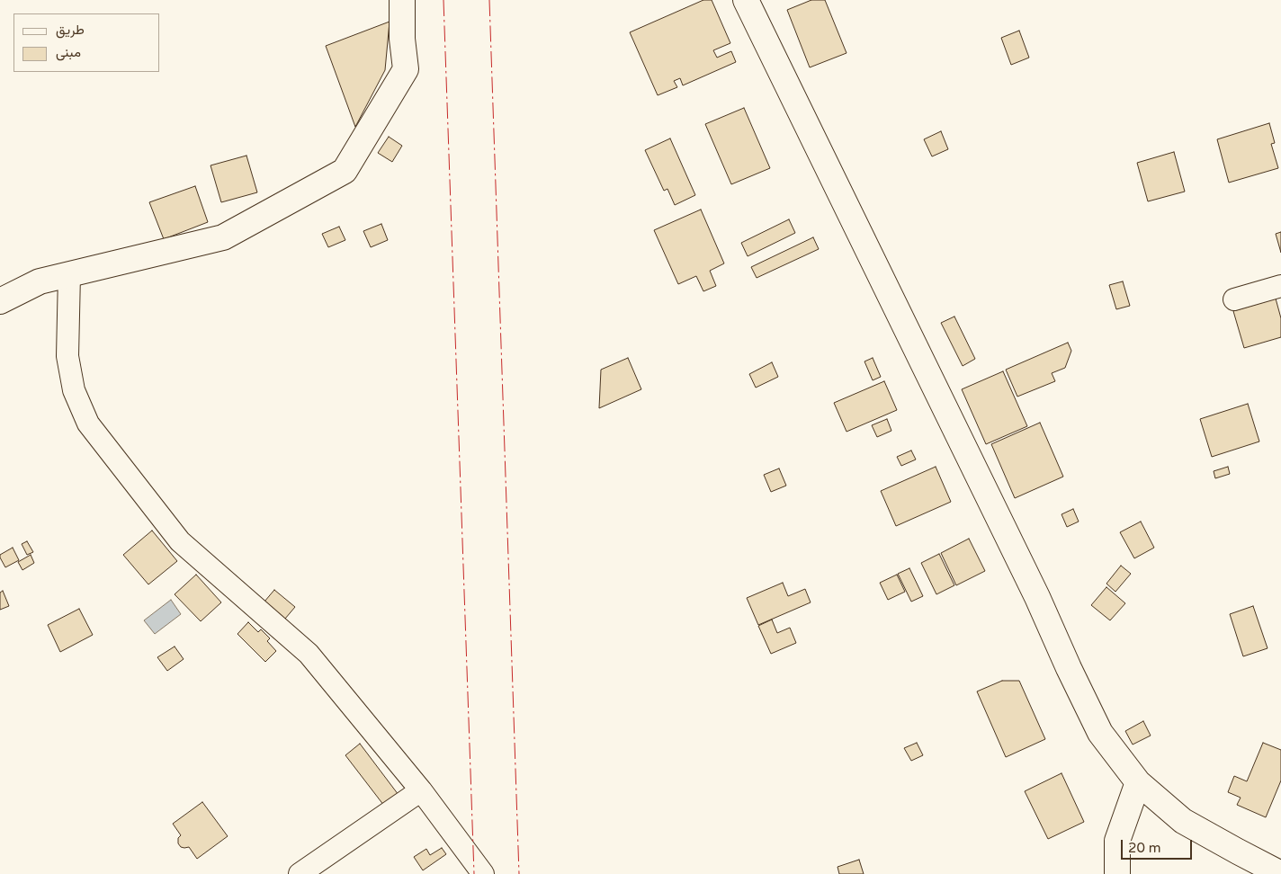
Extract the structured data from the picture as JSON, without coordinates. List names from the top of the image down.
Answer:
{
  "legend": ["طريق", "مبنى"],
  "scale_bar": "20 m"
}
